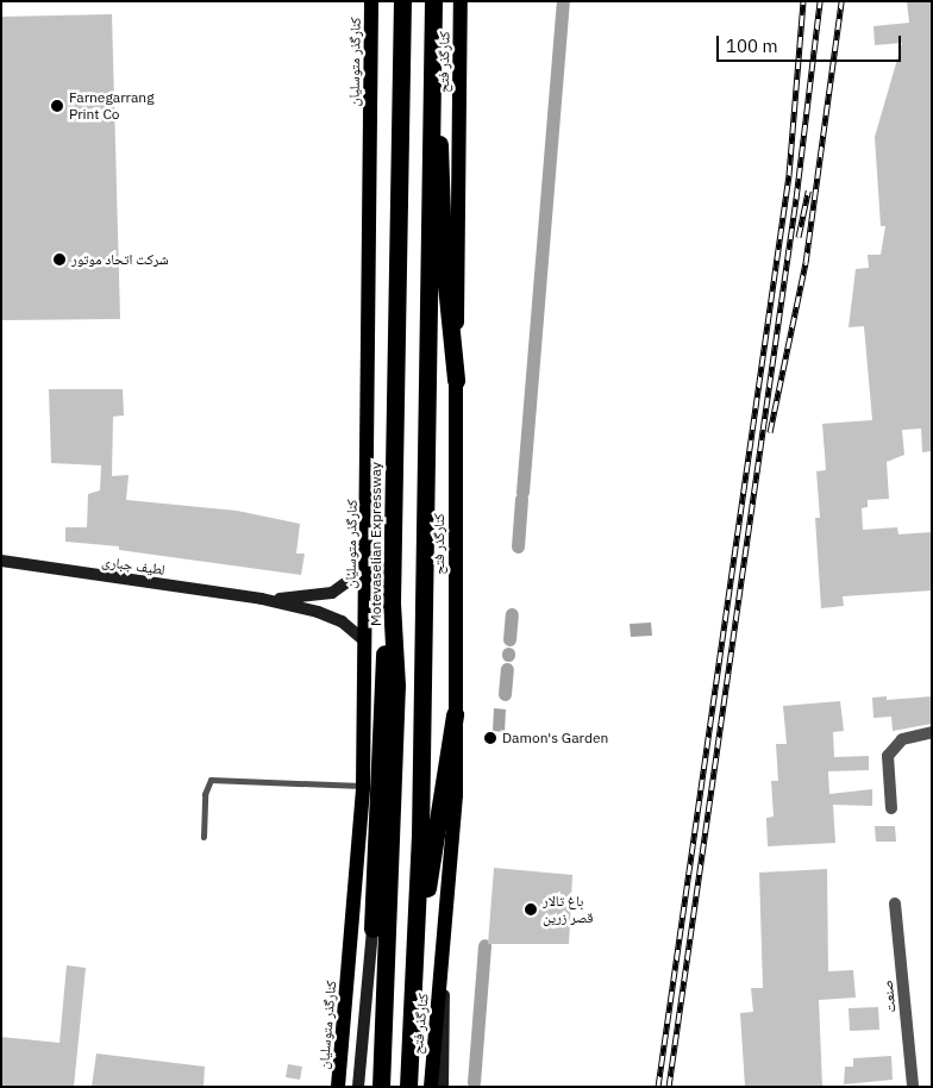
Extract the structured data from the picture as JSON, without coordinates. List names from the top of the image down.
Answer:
{
  "streets": {
    "highway": ["Motevaselian Expressway"],
    "main road": ["کنارگذر متوسلیان", "کنارگذر فتح", "لطیف جباری"],
    "street": ["صنعت"]
  },
  "places": [
    "Farnegarrang Print Co",
    "شرکت اتحاد موتور",
    "Damon's Garden",
    "باغ تالار قصر زرین"
  ],
  "scale_bar": "100 m"
}
